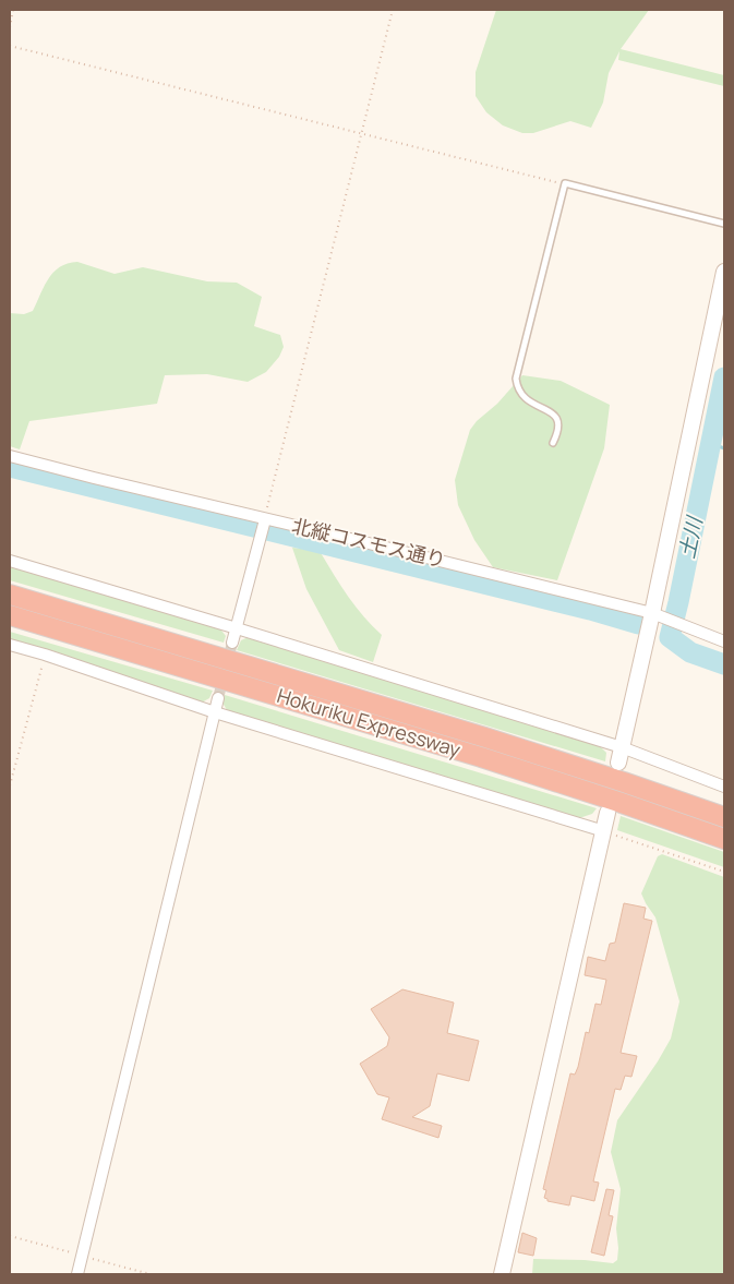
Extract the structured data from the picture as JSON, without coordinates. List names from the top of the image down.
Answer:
{
  "streets": {
    "highway": ["Hokuriku Expressway"],
    "street": ["北縦コスモス通り"]
  },
  "water": ["土川"]
}
